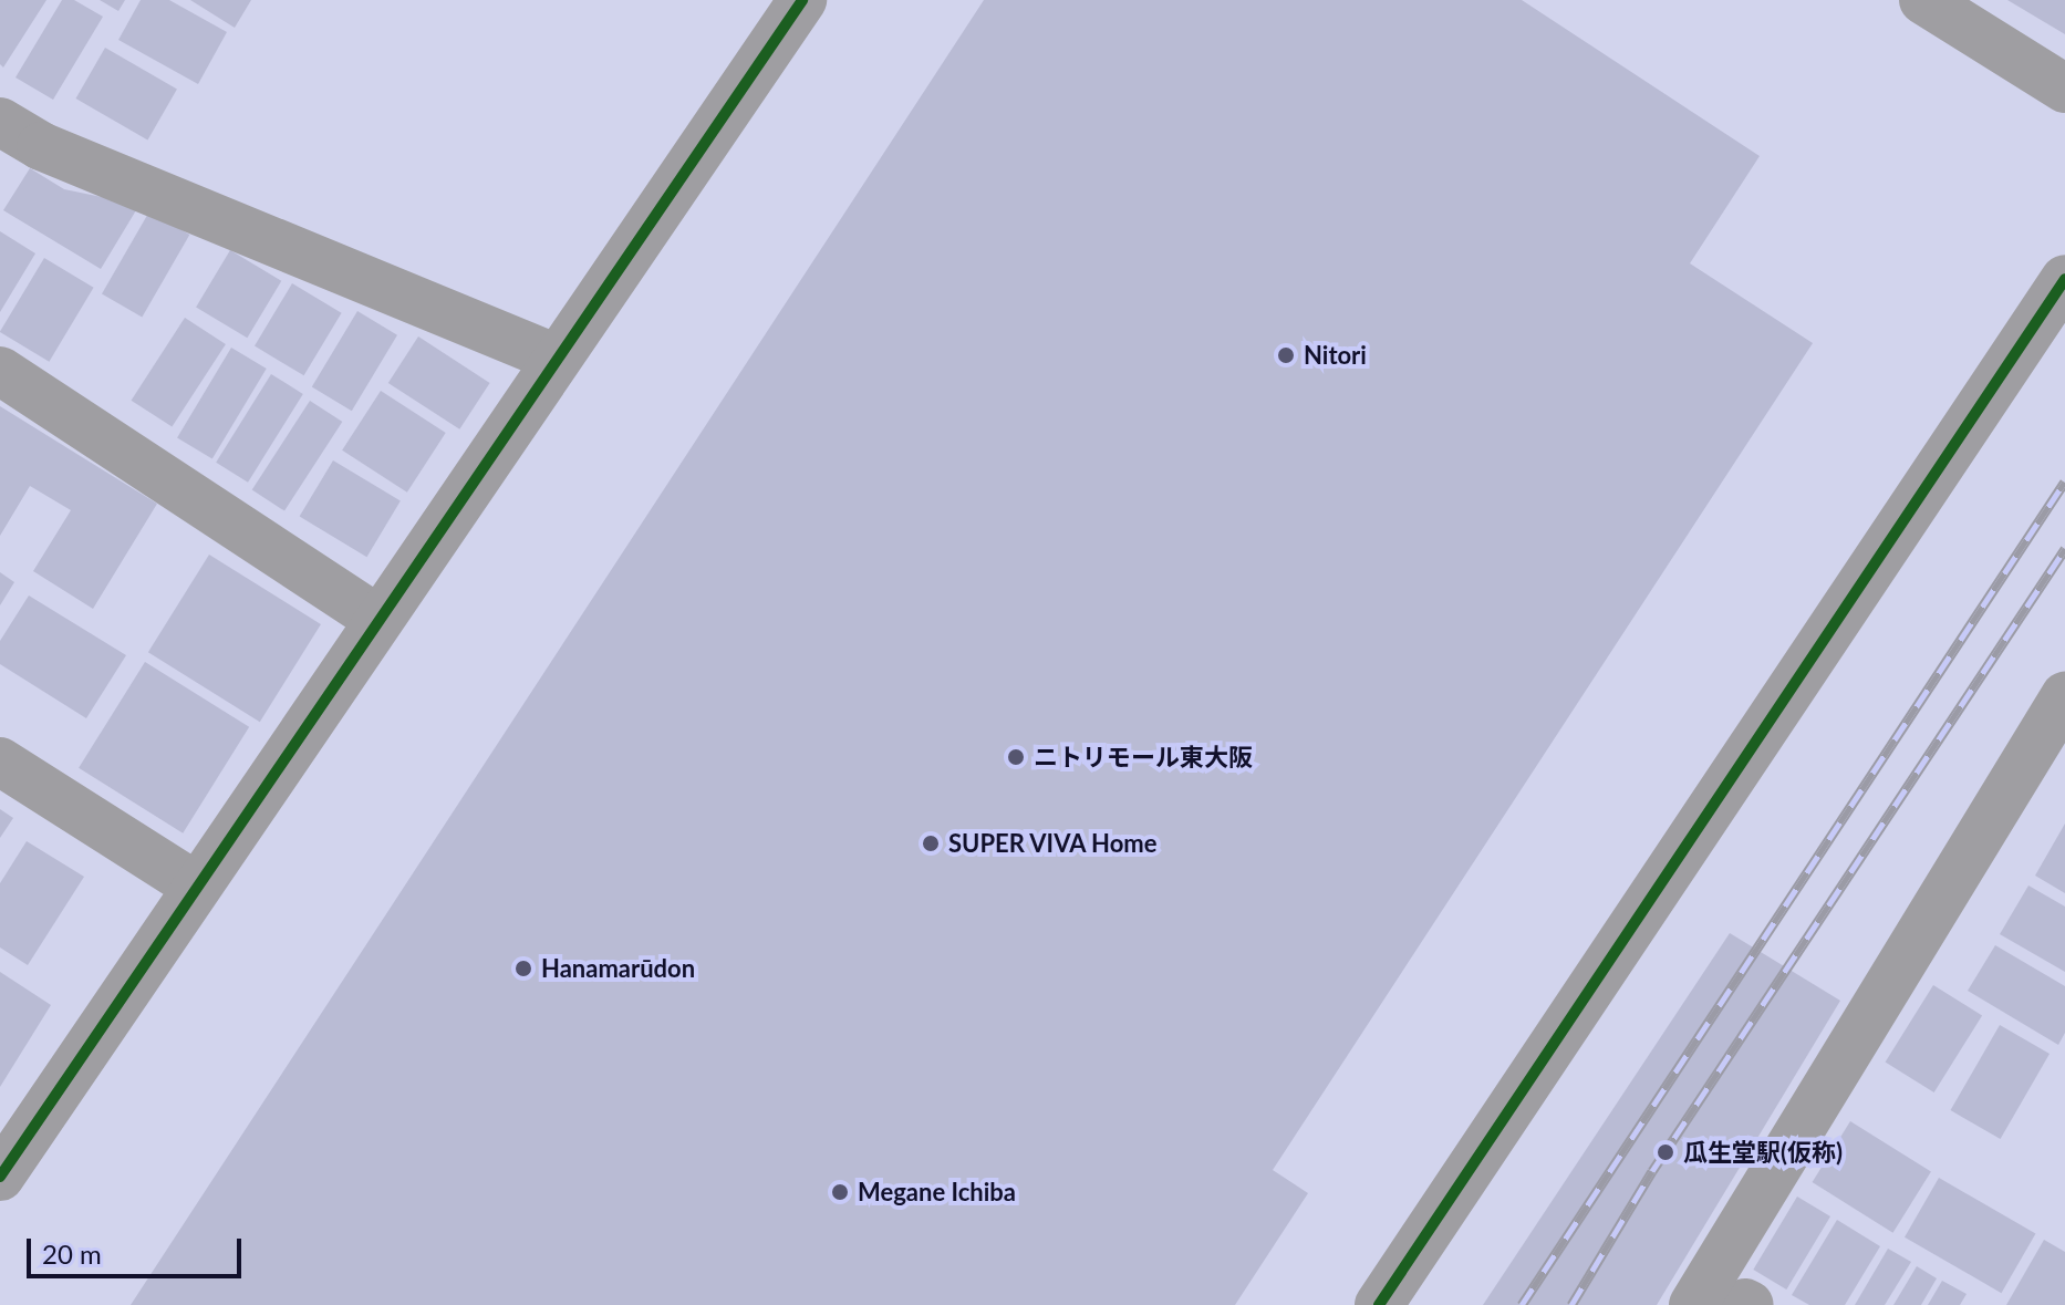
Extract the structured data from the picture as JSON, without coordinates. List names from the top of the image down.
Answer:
{
  "places": [
    "Nitori",
    "ニトリモール東大阪",
    "SUPER VIVA Home",
    "Hanamarūdon",
    "瓜生堂駅(仮称)",
    "Megane Ichiba"
  ],
  "scale_bar": "20 m"
}
